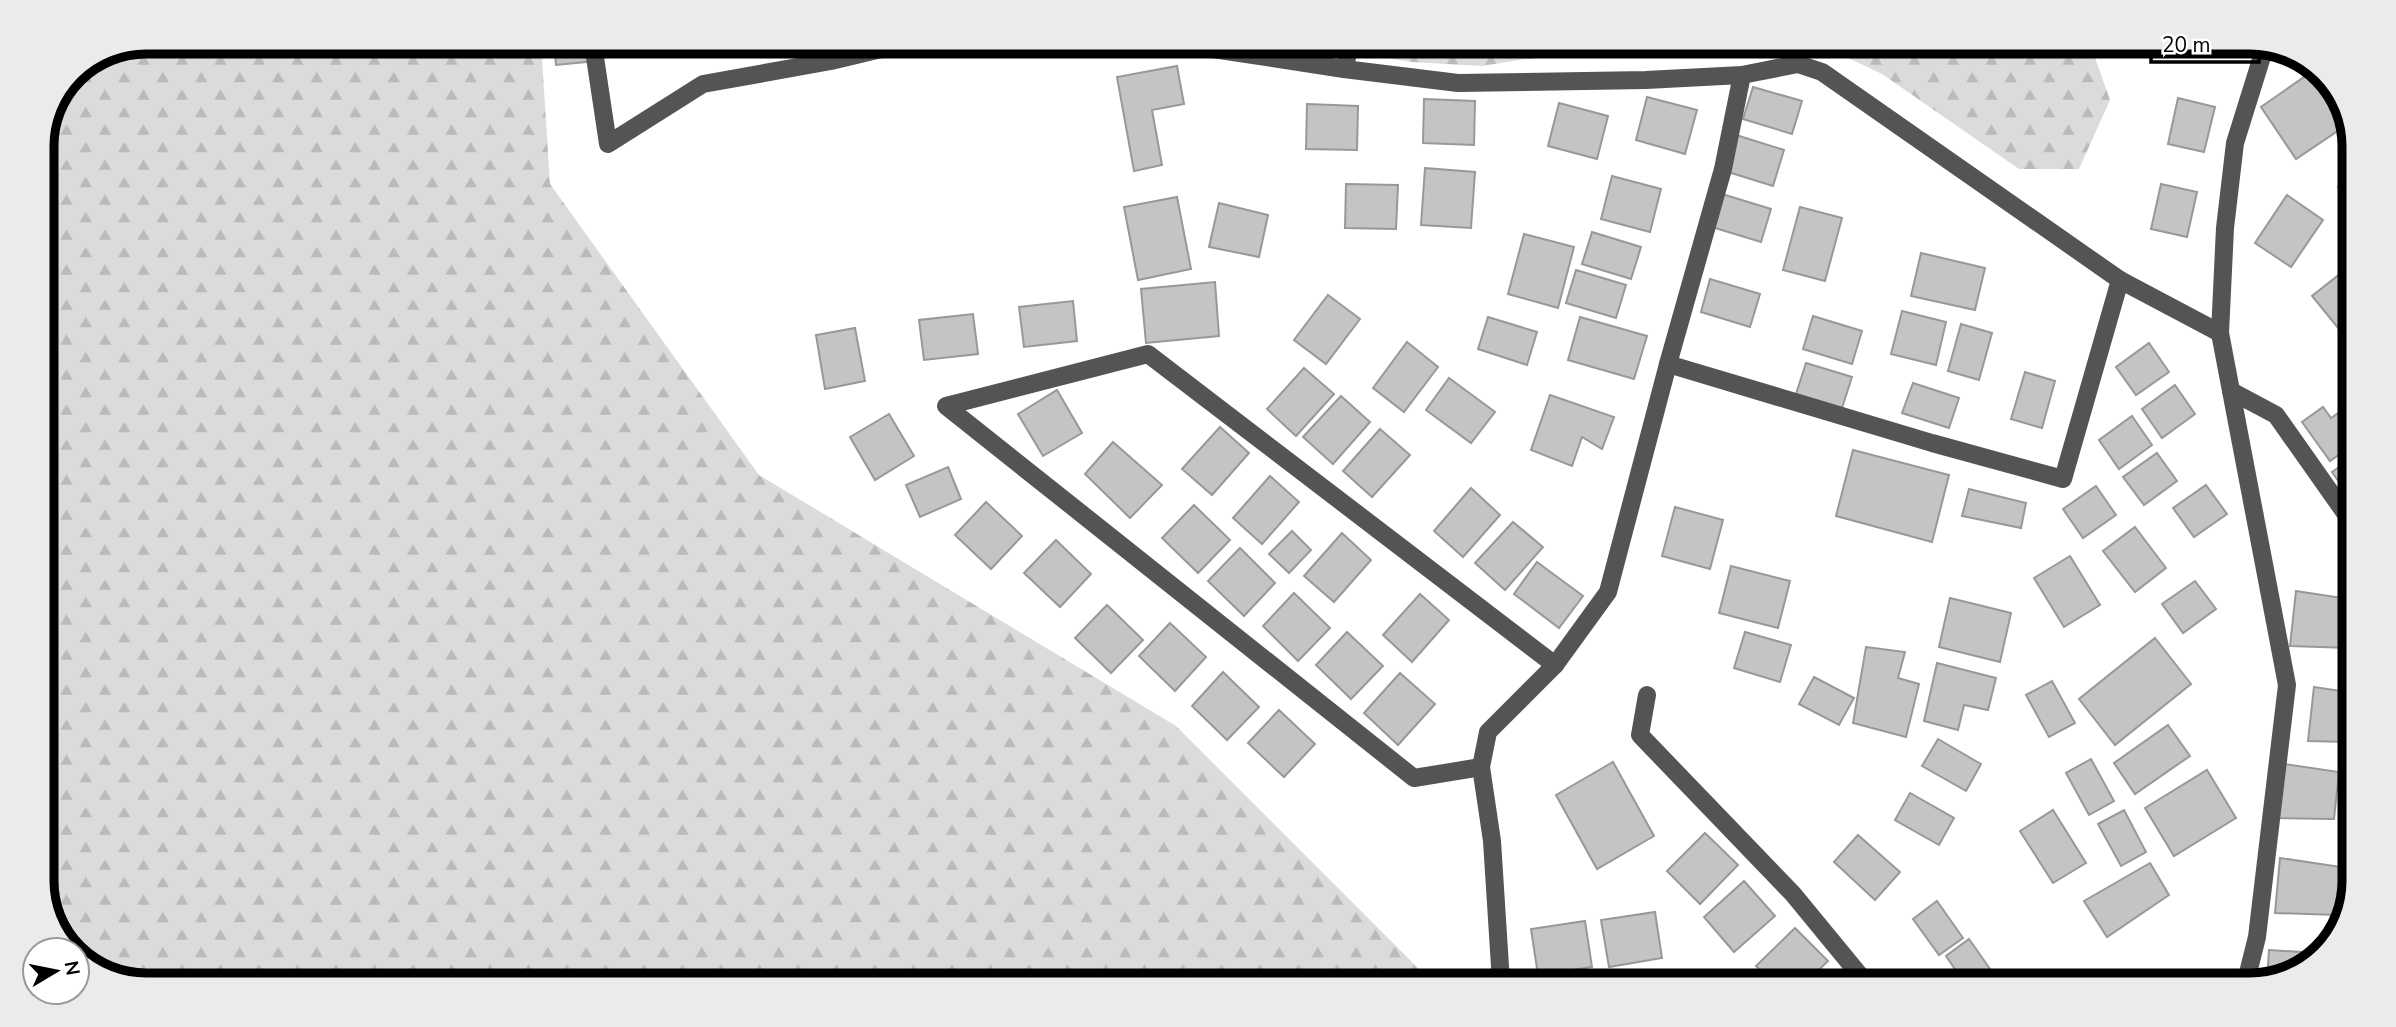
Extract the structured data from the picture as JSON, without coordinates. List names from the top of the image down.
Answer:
{
  "scale_bar": "20 m",
  "north": "right"
}
